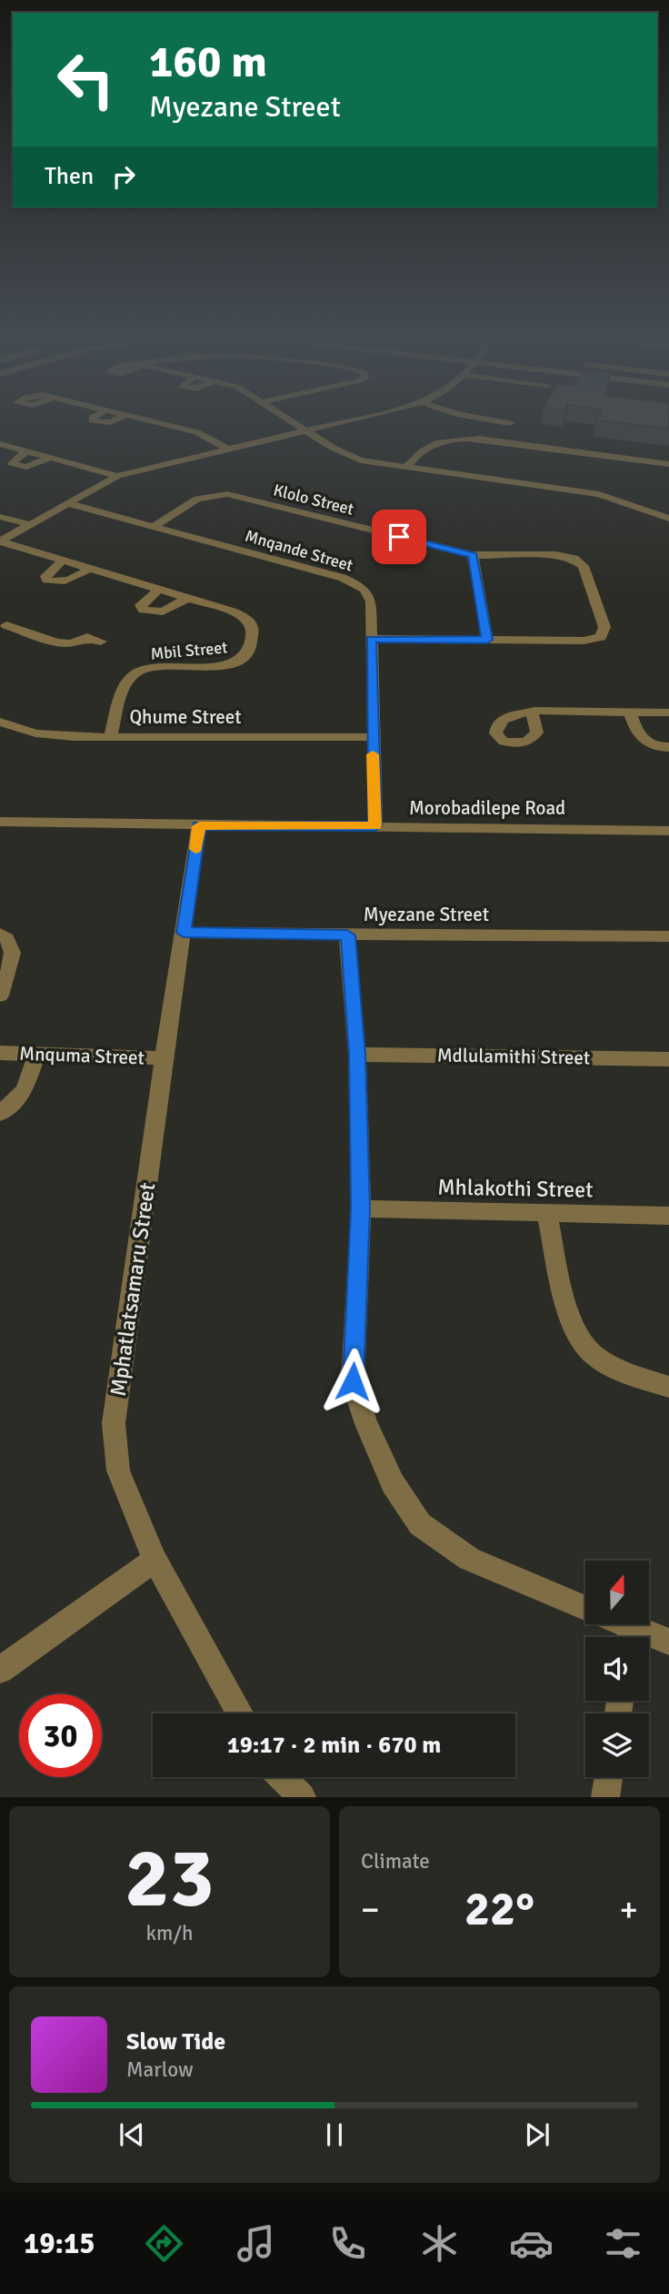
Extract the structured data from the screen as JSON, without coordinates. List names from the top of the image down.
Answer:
{
  "streets": {
    "street": [
      "Klolo Street",
      "Mnqande Street",
      "Mbil Street",
      "Qhume Street",
      "Morobadilepe Road",
      "Myezane Street",
      "Mnquma Street",
      "Mdlulamithi Street",
      "Mhlakothi Street",
      "Mphatlatsamaru Street"
    ]
  },
  "crossings": [
    ["Klolo Street", "Mnqande Street"],
    ["Mnqande Street", "Qhume Street"],
    ["Mnqande Street", "Morobadilepe Road"],
    ["Mbil Street", "Qhume Street"],
    ["Morobadilepe Road", "Mphatlatsamaru Street"],
    ["Myezane Street", "Mphatlatsamaru Street"],
    ["Mnquma Street", "Mphatlatsamaru Street"]
  ],
  "north": "top",
  "page": {
    "turn": ["160 m", "Myezane Street"],
    "then": "Then",
    "limit": "30",
    "trip": "19:17 · 2 min · 670 m",
    "tile": [
      ["23", "km/h"],
      "Climate"
    ],
    "heat": ["−", "22°", "+"],
    "song": ["Slow Tide", "Marlow"],
    "tabs": "19:15"
  }
}
